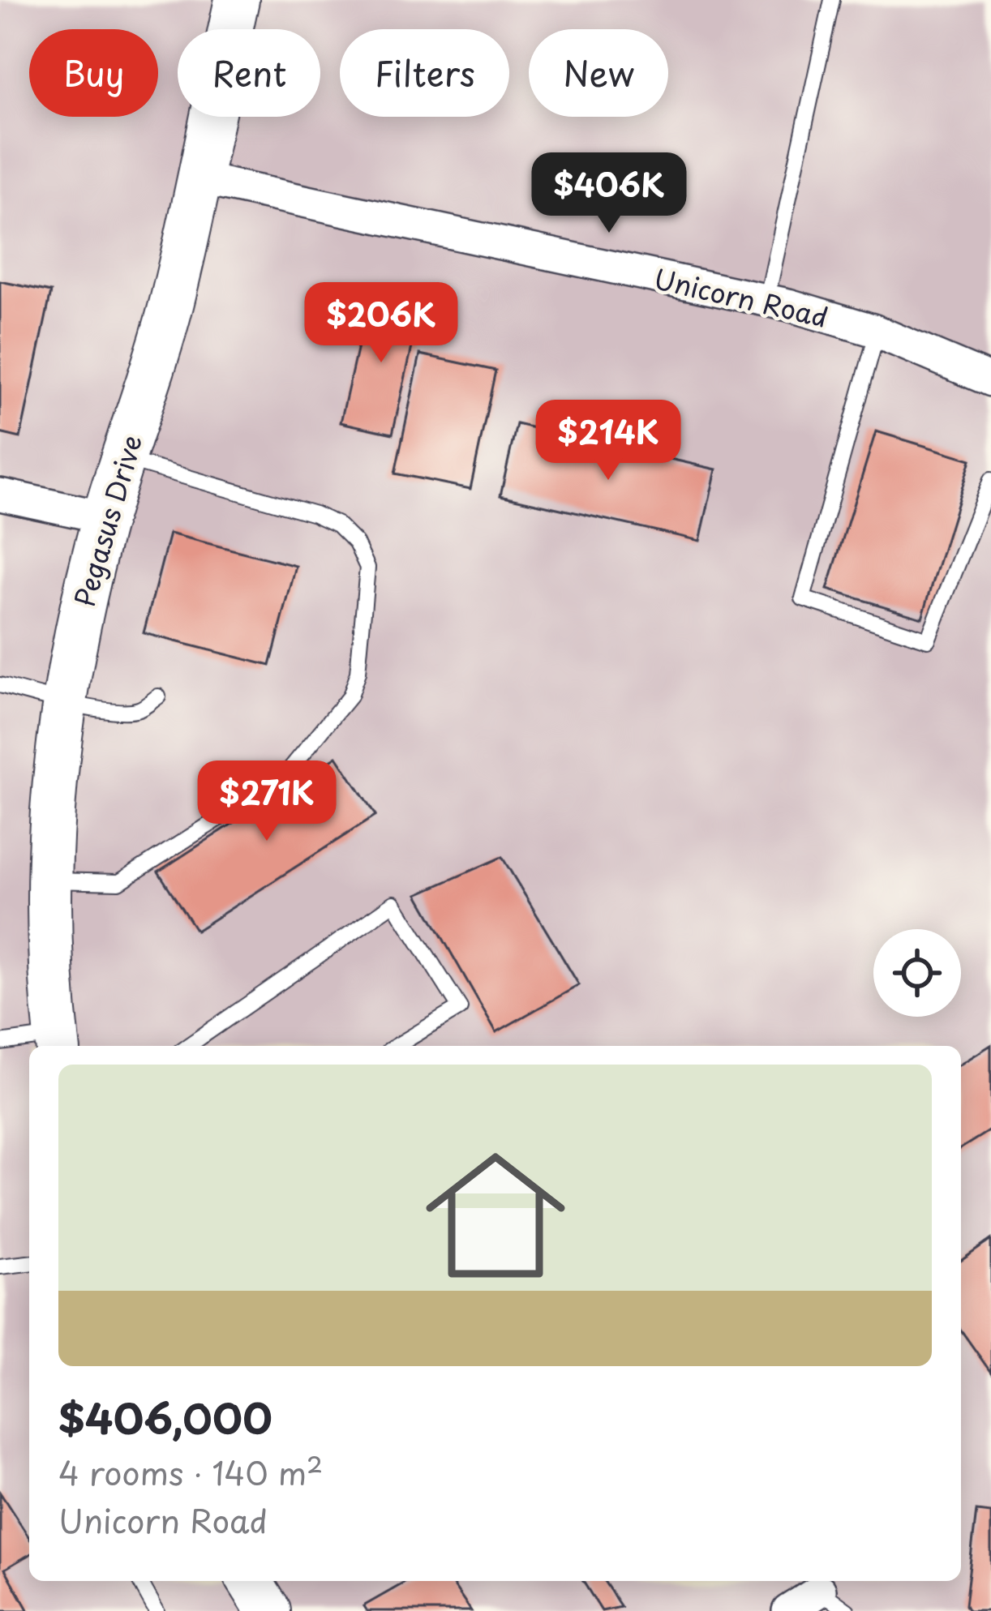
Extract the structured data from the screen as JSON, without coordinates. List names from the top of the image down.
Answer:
{
  "streets": {
    "street": ["Unicorn Road", "Pegasus Drive"]
  },
  "crossings": [
    ["Unicorn Road", "Pegasus Drive"]
  ],
  "page": {
    "chip": [
      "Buy",
      "Rent",
      "Filters",
      "New"
    ],
    "price": [
      "$406K",
      "$206K",
      "$214K",
      "$271K"
    ],
    "list": [
      {
        "name": "$406,000",
        "note": "4 rooms · 140 m² · Unicorn Road"
      }
    ]
  }
}
